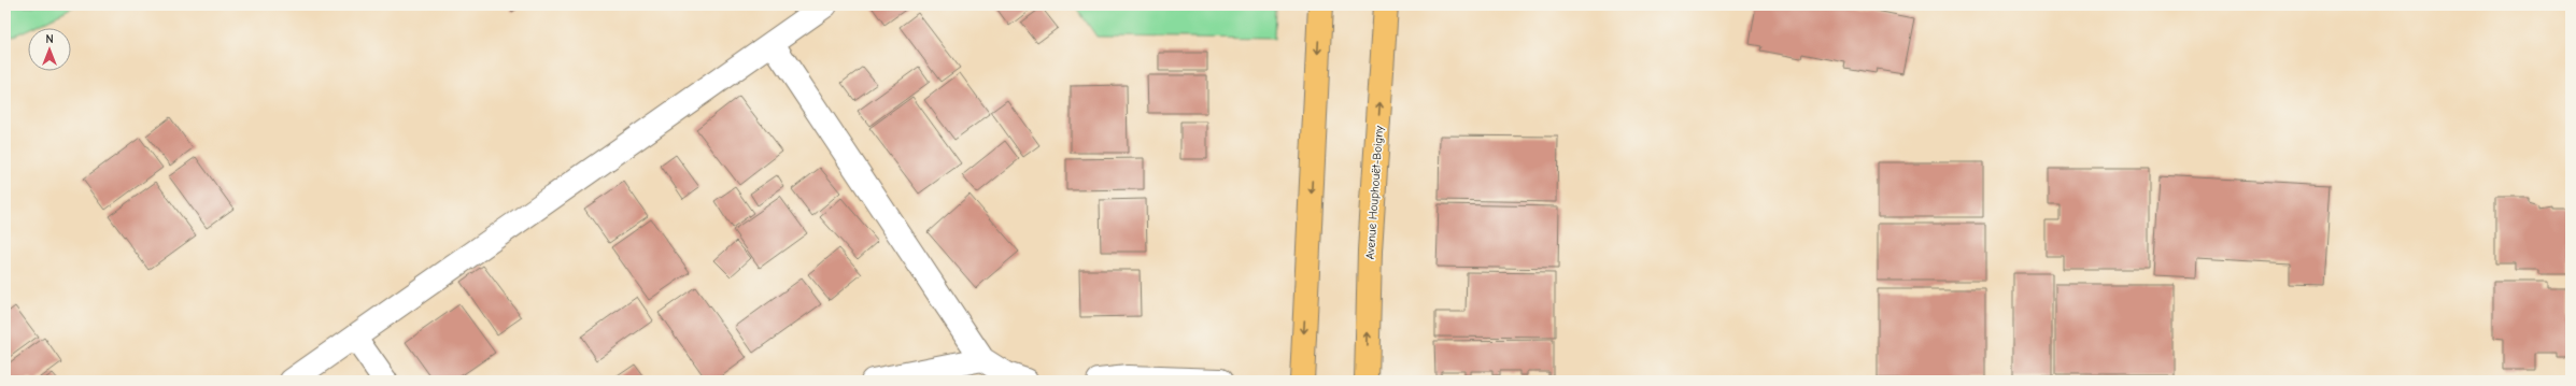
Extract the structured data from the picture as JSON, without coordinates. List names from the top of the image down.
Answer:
{
  "streets": {
    "highway": ["Avenue Houphouët-Boigny"]
  },
  "north": "top"
}
